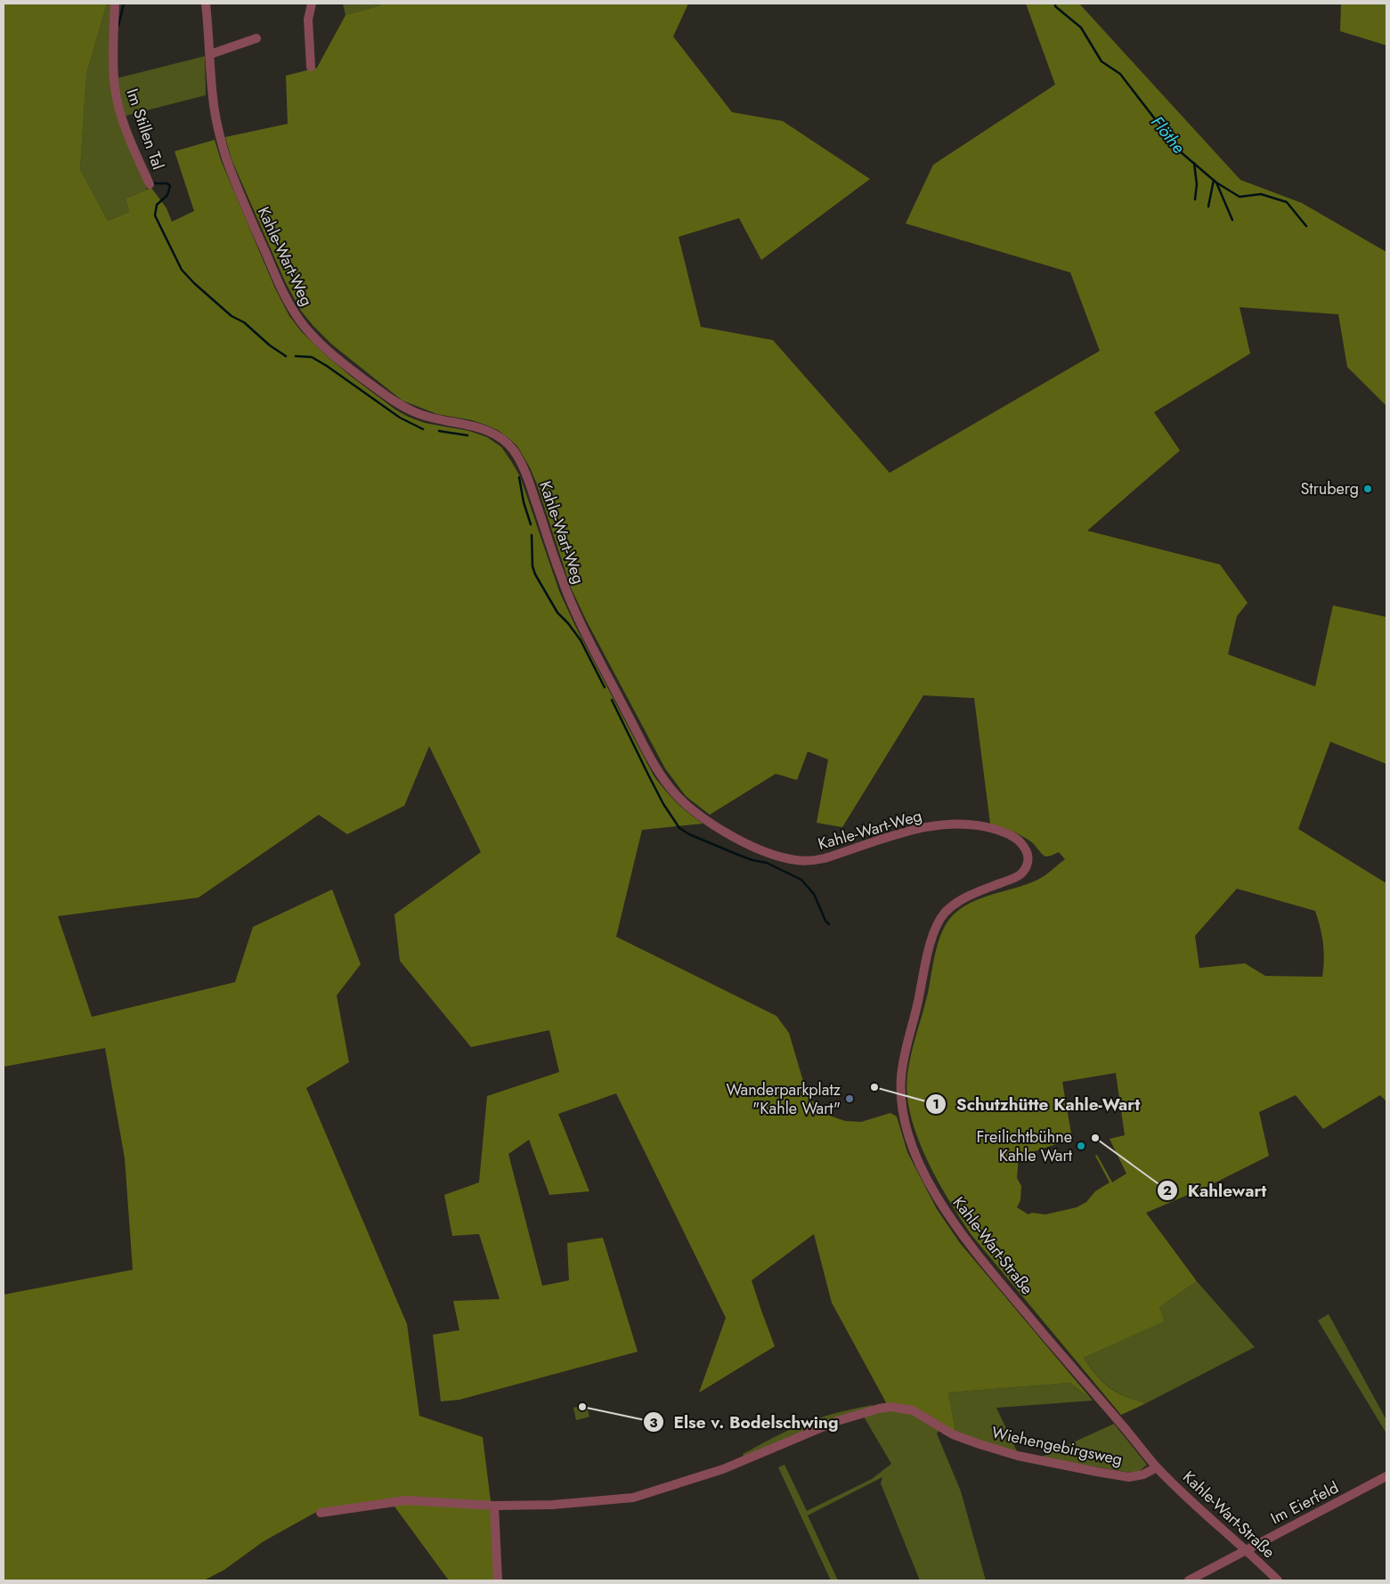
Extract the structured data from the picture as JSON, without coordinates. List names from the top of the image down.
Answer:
{
  "streets": {
    "street": [
      "Im Stillen Tal",
      "Kahle-Wart-Weg",
      "Kahle-Wart-Straße",
      "Wiehengebirgsweg",
      "Im Eierfeld"
    ]
  },
  "crossings": [
    ["Kahle-Wart-Weg", "Kahle-Wart-Straße"],
    ["Kahle-Wart-Straße", "Wiehengebirgsweg"],
    ["Kahle-Wart-Straße", "Im Eierfeld"]
  ],
  "water": ["Flöthe"],
  "places": [
    "Struberg",
    "Schutzhütte Kahle-Wart",
    "Wanderparkplatz \"Kahle Wart\"",
    "Kahlewart",
    "Freilichtbühne Kahle Wart",
    "Else v. Bodelschwing"
  ]
}
